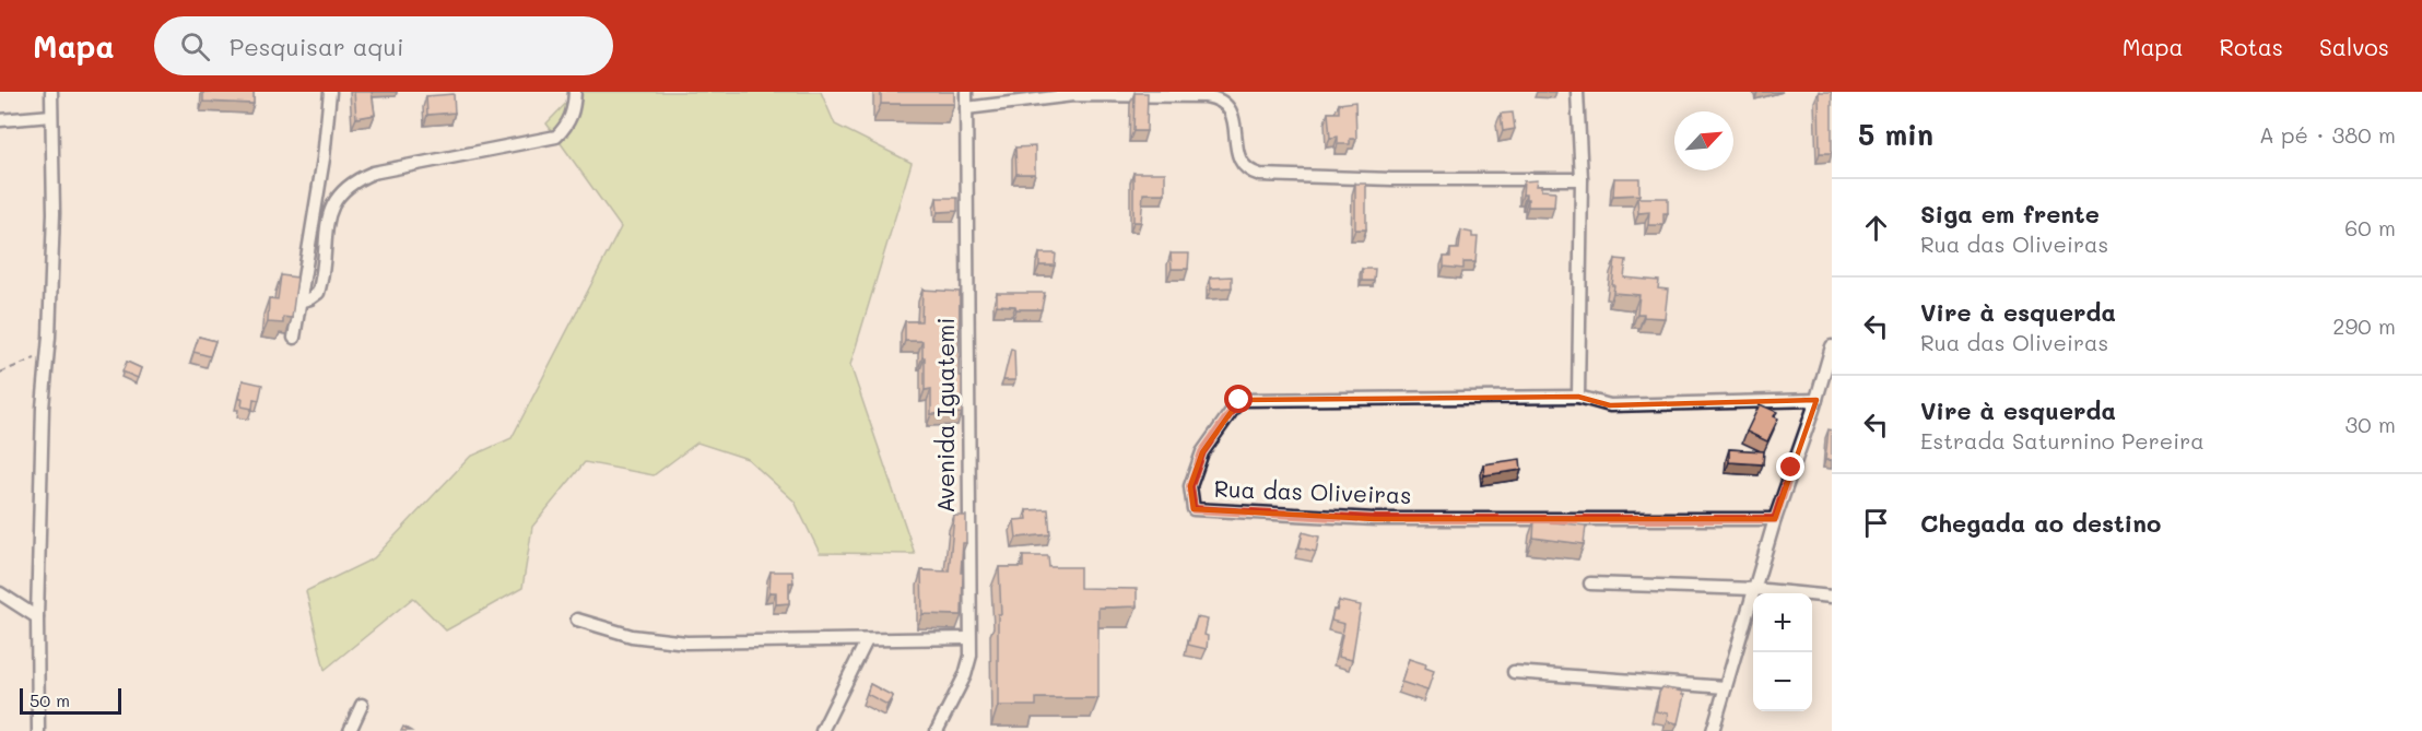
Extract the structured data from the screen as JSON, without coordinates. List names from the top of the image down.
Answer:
{
  "streets": {
    "street": ["Avenida Iguatemi", "Rua das Oliveiras"]
  },
  "scale_bar": "50 m",
  "north": "top right",
  "page": {
    "header": "Mapa",
    "search": "Pesquisar aqui",
    "nav": ["Mapa", "Rotas", "Salvos"],
    "heading": ["5 min", "A pé · 380 m"],
    "list": [
      ["Siga em frente", "Rua das Oliveiras", "60 m"],
      ["Vire à esquerda", "Rua das Oliveiras", "290 m"],
      ["Vire à esquerda", "Estrada Saturnino Pereira", "30 m"],
      "Chegada ao destino"
    ],
    "map_buttons": ["+", "−"],
    "scale": "50 m"
  }
}
